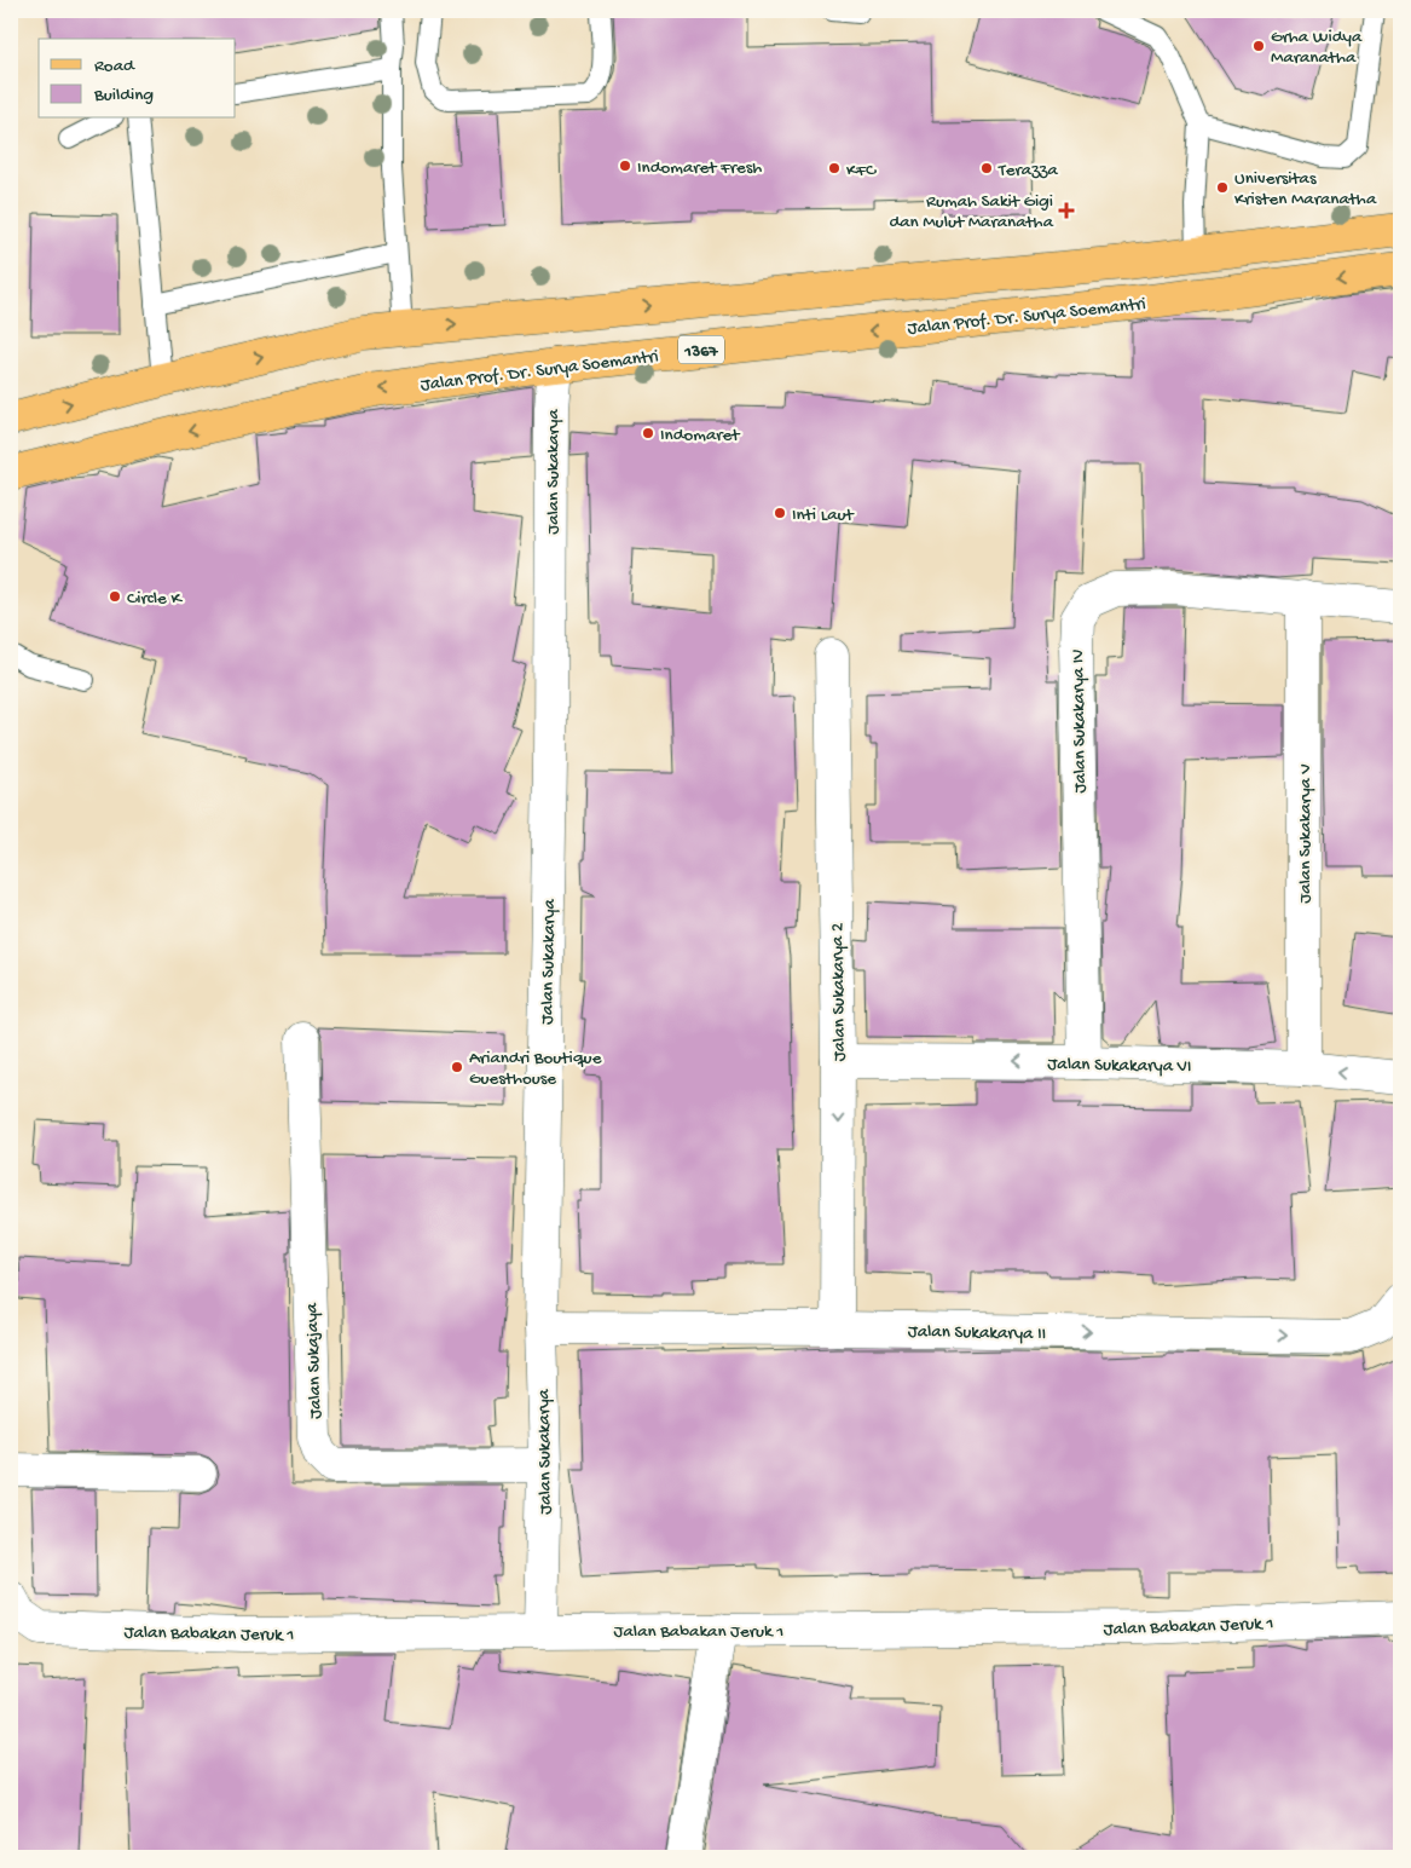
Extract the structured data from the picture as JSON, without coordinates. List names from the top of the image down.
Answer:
{
  "streets": {
    "main road": ["Jalan Prof. Dr. Surya Soemantri", "1367"],
    "street": [
      "Jalan Sukakarya",
      "Jalan Sukakarya IV",
      "Jalan Sukakarya V",
      "Jalan Sukakarya 2",
      "Jalan Sukakarya VI",
      "Jalan Sukakarya II",
      "Jalan Sukajaya",
      "Jalan Babakan Jeruk 1"
    ]
  },
  "crossings": [
    ["Jalan Prof. Dr. Surya Soemantri", "Jalan Sukakarya"],
    ["Jalan Sukakarya", "Jalan Sukakarya II"],
    ["Jalan Sukakarya", "Jalan Sukajaya"],
    ["Jalan Sukakarya", "Jalan Babakan Jeruk 1"],
    ["Jalan Sukakarya IV", "Jalan Sukakarya V"],
    ["Jalan Sukakarya IV", "Jalan Sukakarya VI"],
    ["Jalan Sukakarya V", "Jalan Sukakarya VI"],
    ["Jalan Sukakarya 2", "Jalan Sukakarya VI"],
    ["Jalan Sukakarya 2", "Jalan Sukakarya II"]
  ],
  "one_way": ["Jalan Sukakarya 2", "Jalan Sukakarya VI", "Jalan Sukakarya II"],
  "places": {
    "other": [
      "Grha Widya Maranatha",
      "Indomaret Fresh",
      "KFC",
      "Terazza",
      "Universitas Kristen Maranatha",
      "Indomaret",
      "Inti Laut",
      "Circle K",
      "Ariandri Boutique Guesthouse"
    ],
    "health": ["Rumah Sakit Gigi dan Mulut Maranatha"]
  },
  "legend": ["Road", "Building"]
}
